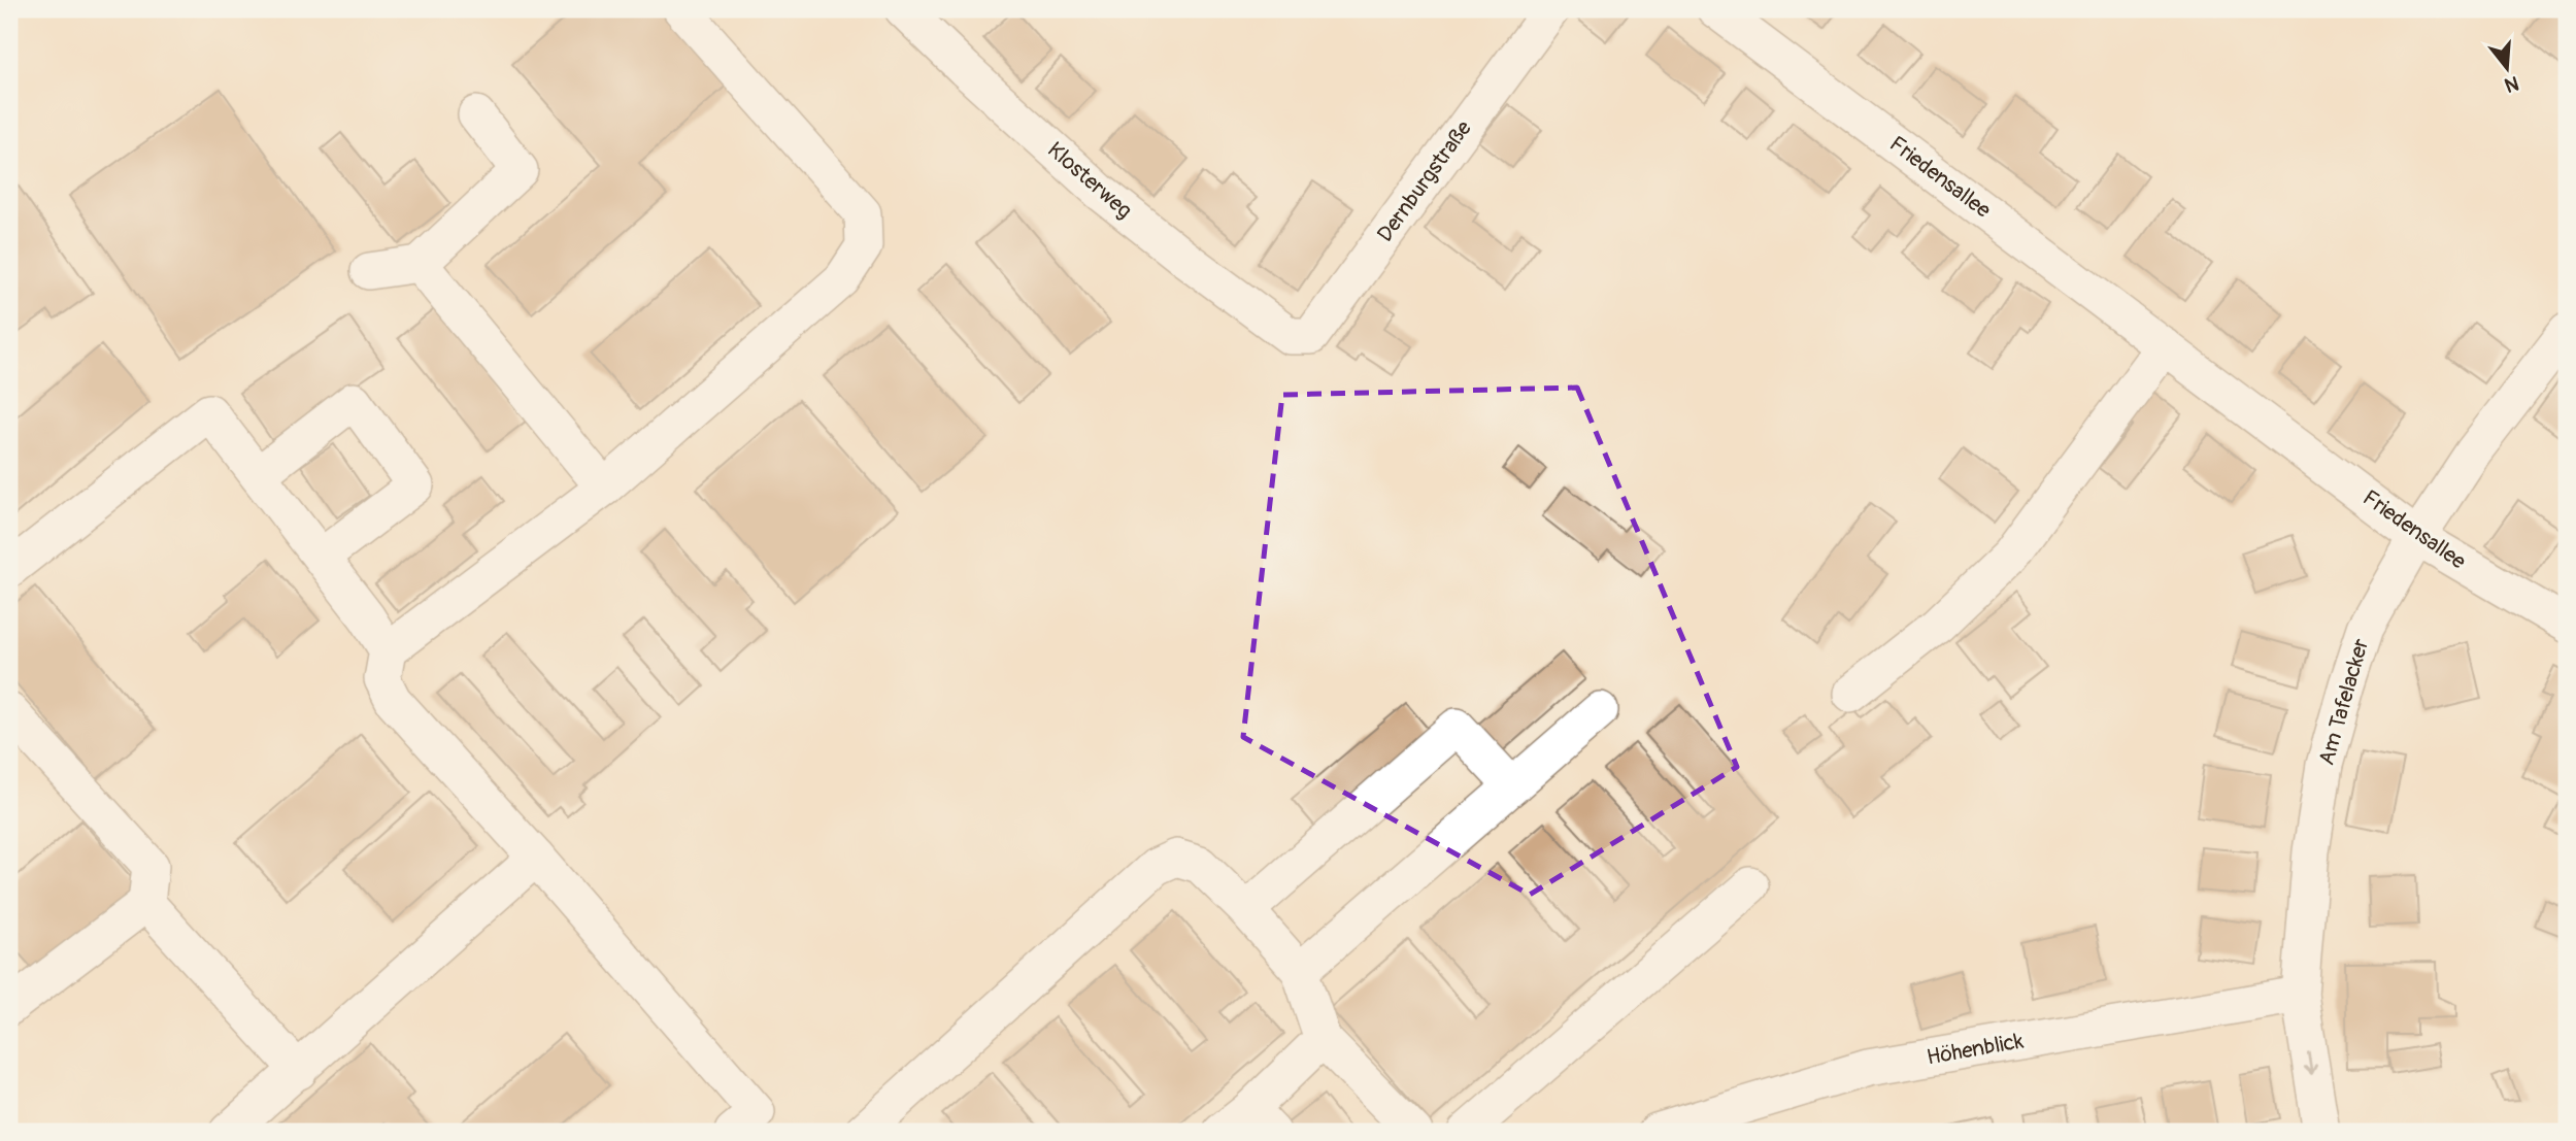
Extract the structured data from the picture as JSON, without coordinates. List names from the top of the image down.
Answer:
{
  "streets": {
    "street": [
      "Friedensallee",
      "Klosterweg",
      "Dernburgstraße",
      "Am Tafelacker",
      "Höhenblick"
    ]
  },
  "crossings": [
    ["Friedensallee", "Am Tafelacker"],
    ["Klosterweg", "Dernburgstraße"],
    ["Am Tafelacker", "Höhenblick"]
  ],
  "north": "bottom"
}
